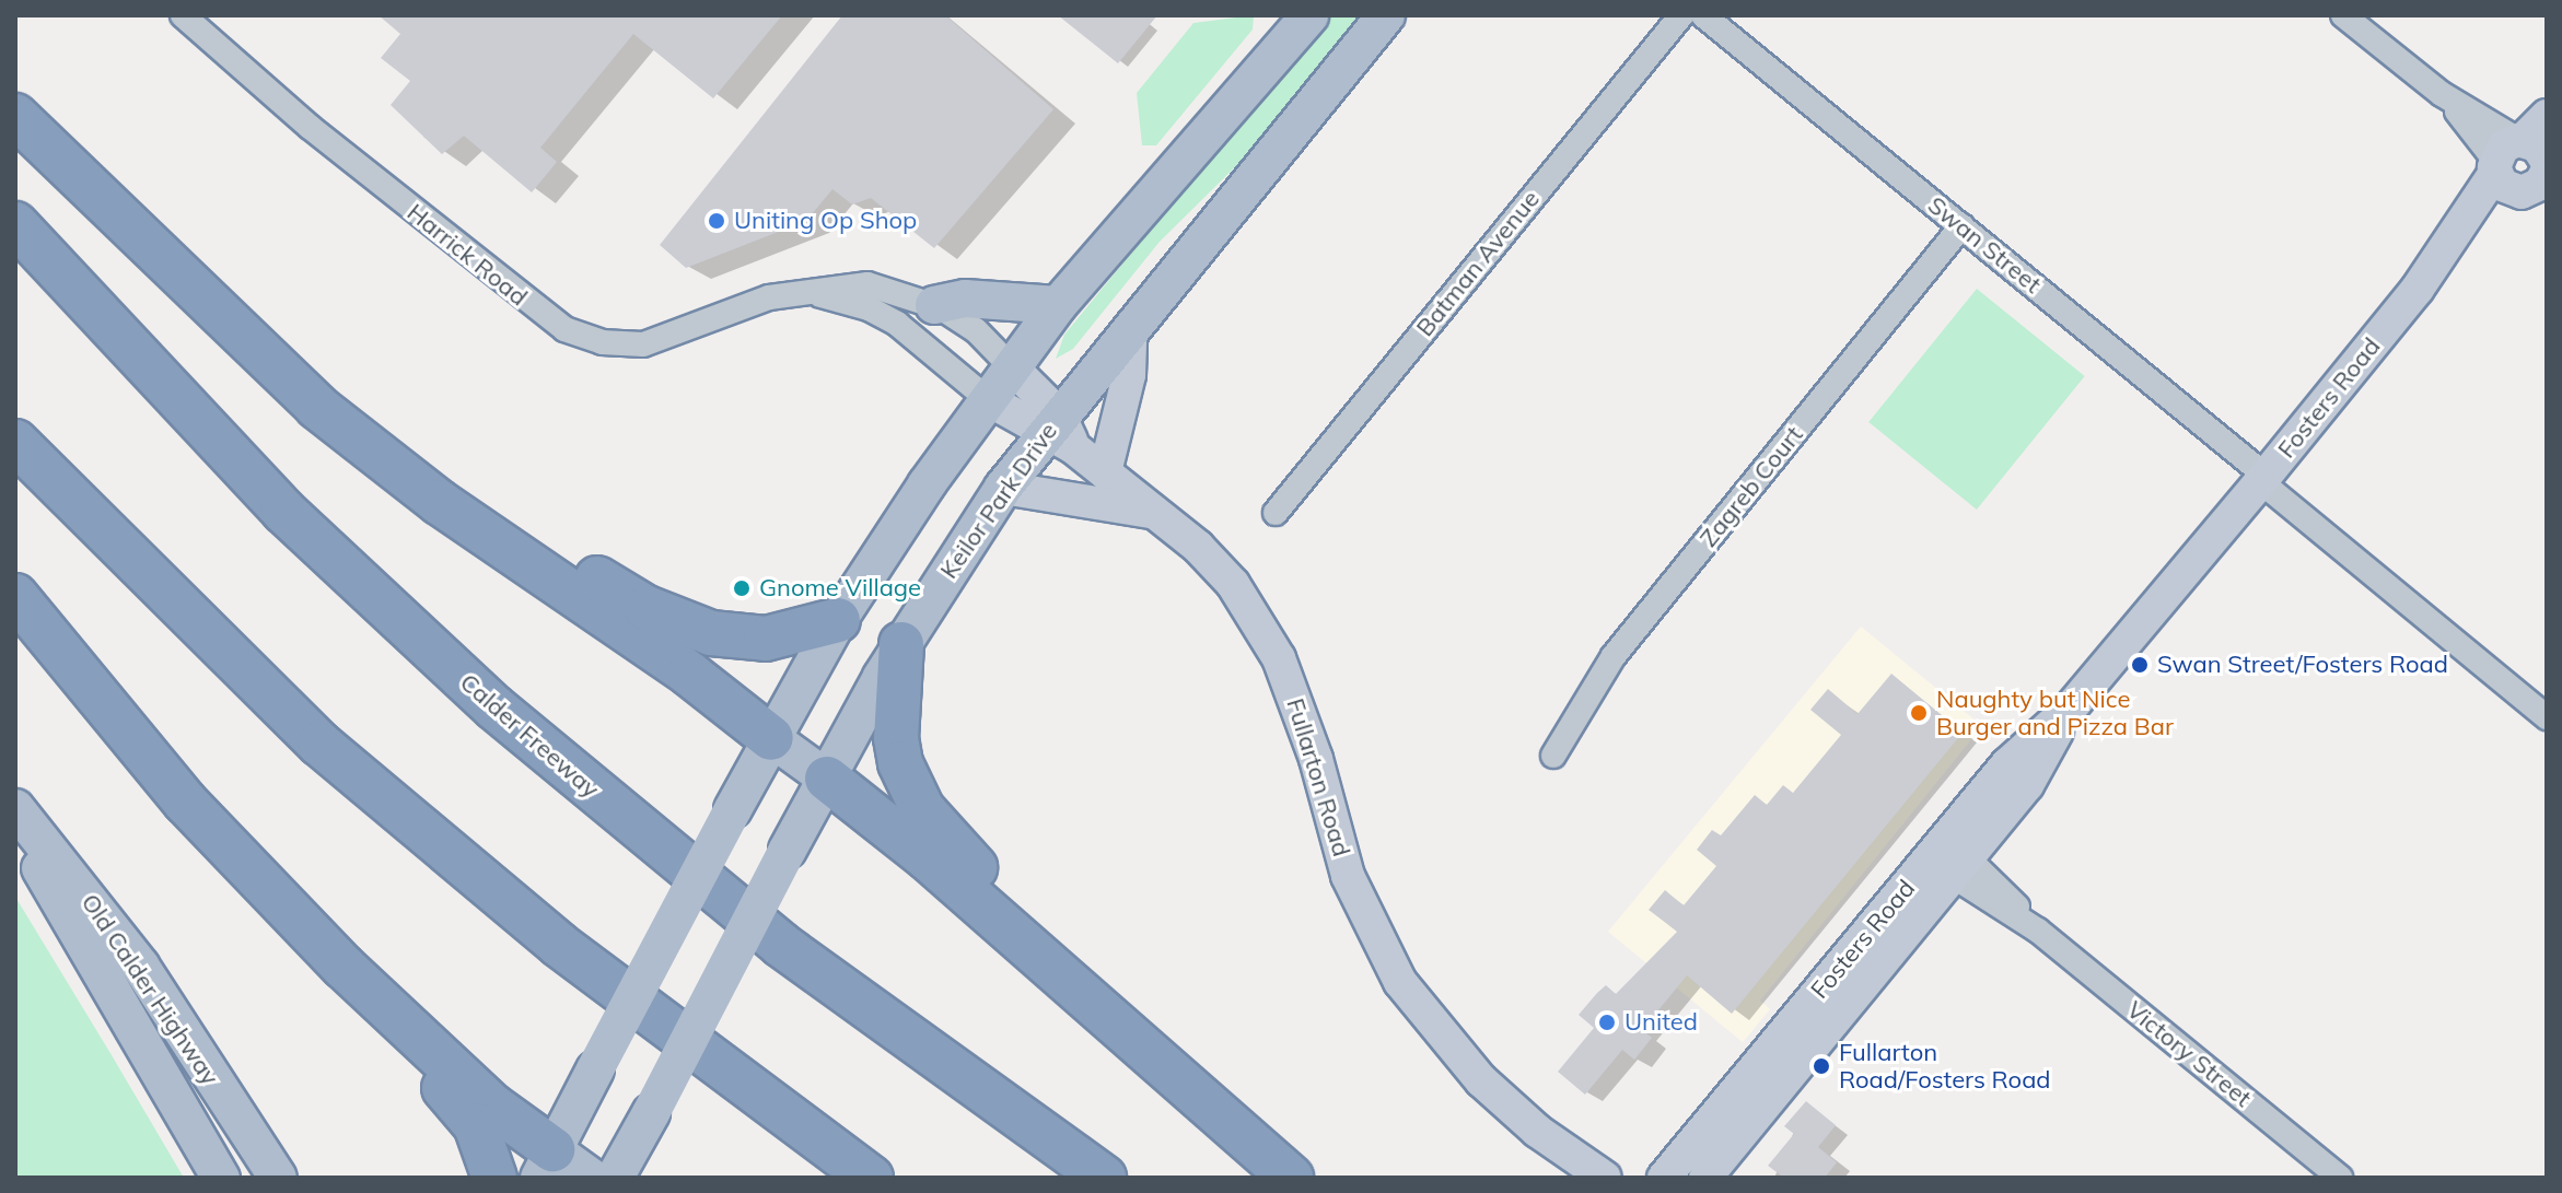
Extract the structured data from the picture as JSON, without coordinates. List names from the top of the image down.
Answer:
{
  "streets": {
    "highway": ["Calder Freeway"],
    "main road": ["Keilor Park Drive", "Old Calder Highway"],
    "street": [
      "Swan Street",
      "Harrick Road",
      "Batman Avenue",
      "Fosters Road",
      "Zagreb Court",
      "Fullarton Road",
      "Victory Street"
    ]
  },
  "crossings": [
    ["Swan Street", "Fosters Road"],
    ["Swan Street", "Zagreb Court"],
    ["Harrick Road", "Fullarton Road"],
    ["Fosters Road", "Victory Street"],
    ["Keilor Park Drive", "Fullarton Road"]
  ],
  "places": [
    "Uniting Op Shop",
    "Gnome Village",
    "Swan Street/Fosters Road",
    "Naughty but Nice Burger and Pizza Bar",
    "United",
    "Fullarton Road/Fosters Road"
  ]
}
